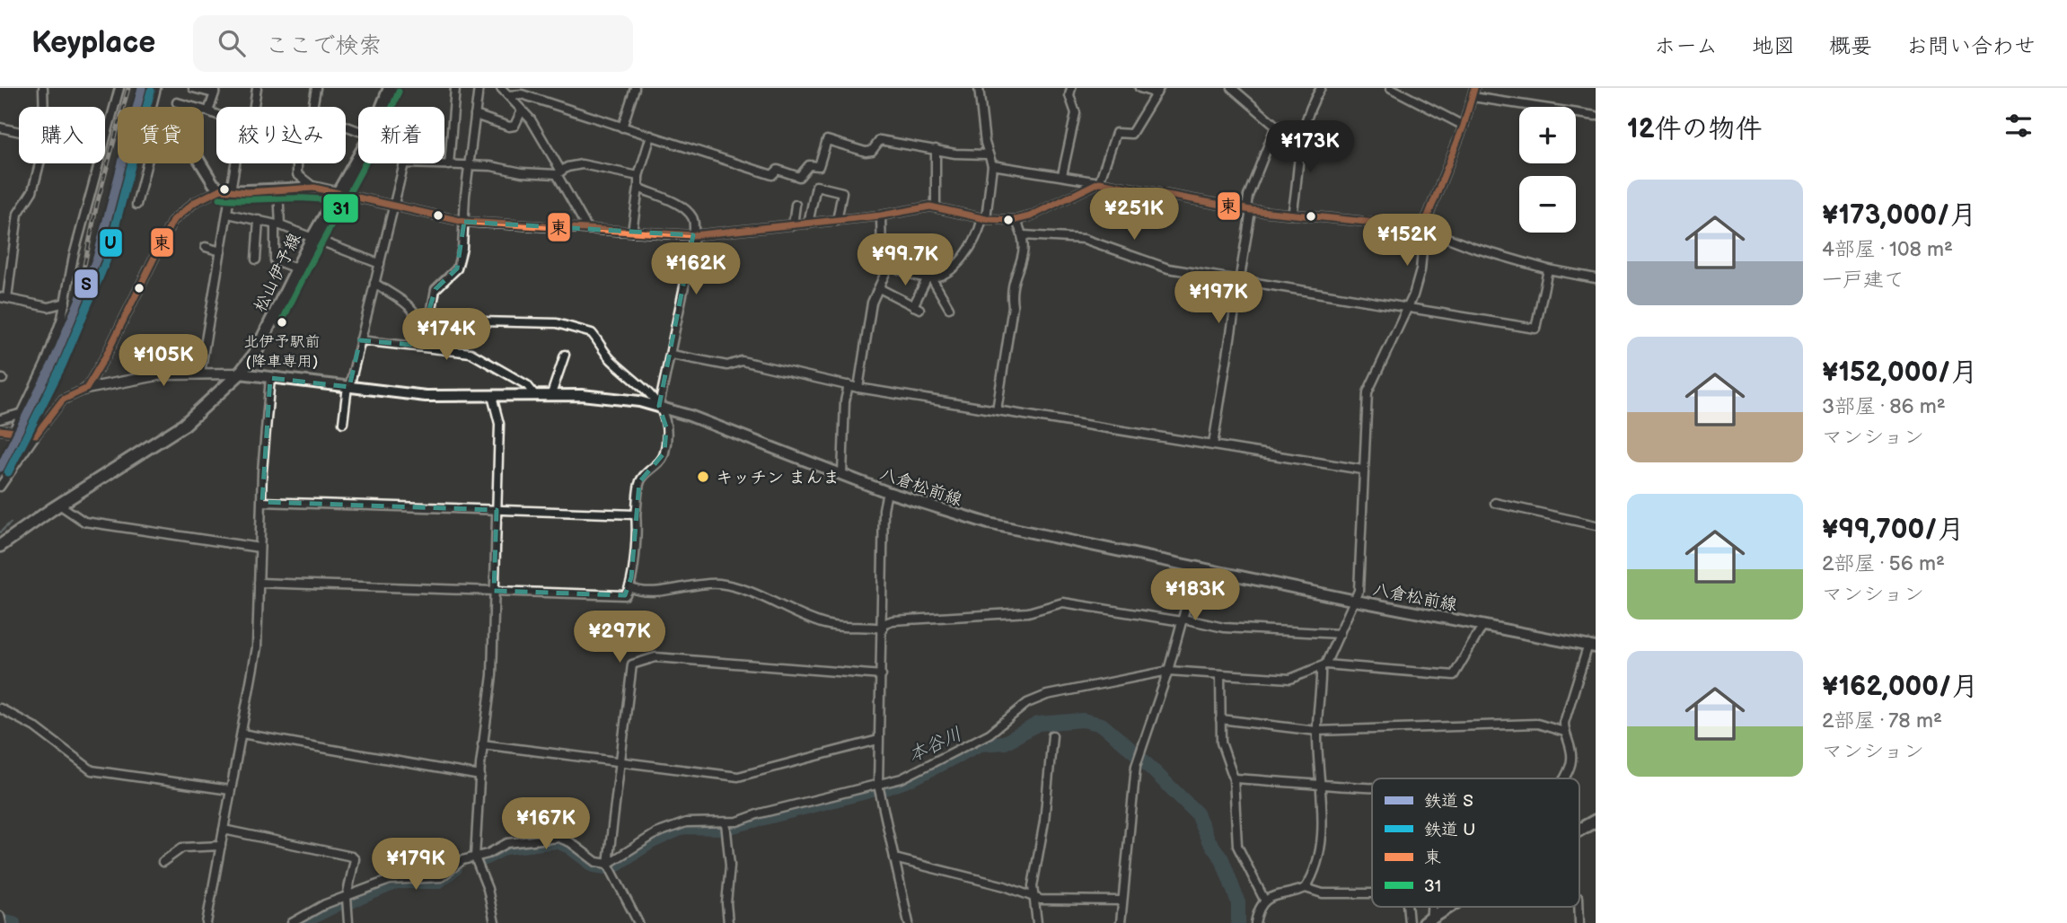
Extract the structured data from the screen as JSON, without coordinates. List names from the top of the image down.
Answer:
{
  "streets": {
    "main road": ["松山伊予線", "八倉松前線"]
  },
  "crossings": [
    ["松山伊予線", "八倉松前線"]
  ],
  "water": ["本谷川"],
  "places": ["北伊予駅前 (降車専用)", "キッチン まんま"],
  "lines": [
    "rail line S",
    "transit line 東",
    "rail line U",
    "transit line 31"
  ],
  "legend": [
    "鉄道 S",
    "鉄道 U",
    "東",
    "31"
  ],
  "page": {
    "header": "Keyplace",
    "search": "ここで検索",
    "nav": [
      "ホーム",
      "地図",
      "概要",
      "お問い合わせ"
    ],
    "heading": "12件の物件",
    "map_buttons": ["+", "−"],
    "chip": [
      "購入",
      "賃貸",
      "絞り込み",
      "新着"
    ],
    "price": [
      "¥173K",
      "¥251K",
      "¥152K",
      "¥99.7K",
      "¥162K",
      "¥197K",
      "¥174K",
      "¥105K",
      "¥183K",
      "¥297K",
      "¥167K",
      "¥179K"
    ],
    "list": [
      {
        "name": "¥173,000/月",
        "note": "4部屋 · 108 m² · 一戸建て"
      },
      {
        "name": "¥152,000/月",
        "note": "3部屋 · 86 m² · マンション"
      },
      {
        "name": "¥99,700/月",
        "note": "2部屋 · 56 m² · マンション"
      },
      {
        "name": "¥162,000/月",
        "note": "2部屋 · 78 m² · マンション"
      }
    ]
  }
}
